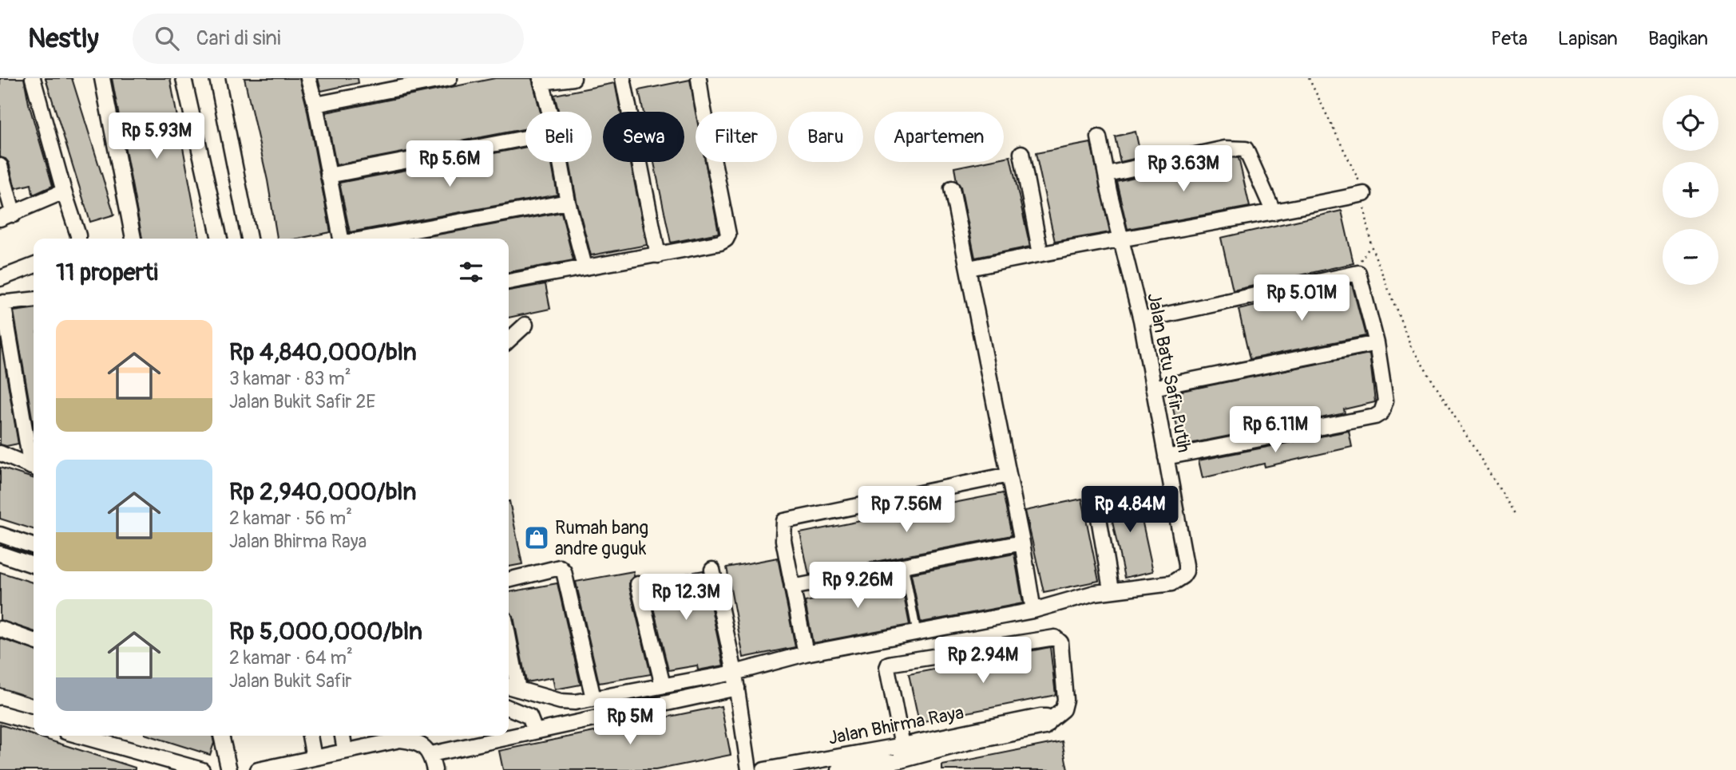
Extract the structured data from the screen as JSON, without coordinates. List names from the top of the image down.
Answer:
{
  "streets": {
    "street": ["Jalan Batu Safir Putih", "Jalan Bhirma Raya"]
  },
  "places": {
    "shop": ["Rumah bang andre guguk"]
  },
  "page": {
    "header": "Nestly",
    "search": "Cari di sini",
    "nav": ["Peta", "Lapisan", "Bagikan"],
    "map_buttons": ["+", "−"],
    "chip": [
      "Beli",
      "Sewa",
      "Filter",
      "Baru",
      "Apartemen"
    ],
    "price": [
      "Rp 5.93M",
      "Rp 5.6M",
      "Rp 3.63M",
      "Rp 5.01M",
      "Rp 6.11M",
      "Rp 7.56M",
      "Rp 4.84M",
      "Rp 9.26M",
      "Rp 12.3M",
      "Rp 2.94M",
      "Rp 5M"
    ],
    "heading": "11 properti",
    "list": [
      {
        "name": "Rp 4,840,000/bln",
        "note": "3 kamar · 83 m² · Jalan Bukit Safir 2E"
      },
      {
        "name": "Rp 2,940,000/bln",
        "note": "2 kamar · 56 m² · Jalan Bhirma Raya"
      },
      {
        "name": "Rp 5,000,000/bln",
        "note": "2 kamar · 64 m² · Jalan Bukit Safir"
      }
    ]
  }
}
